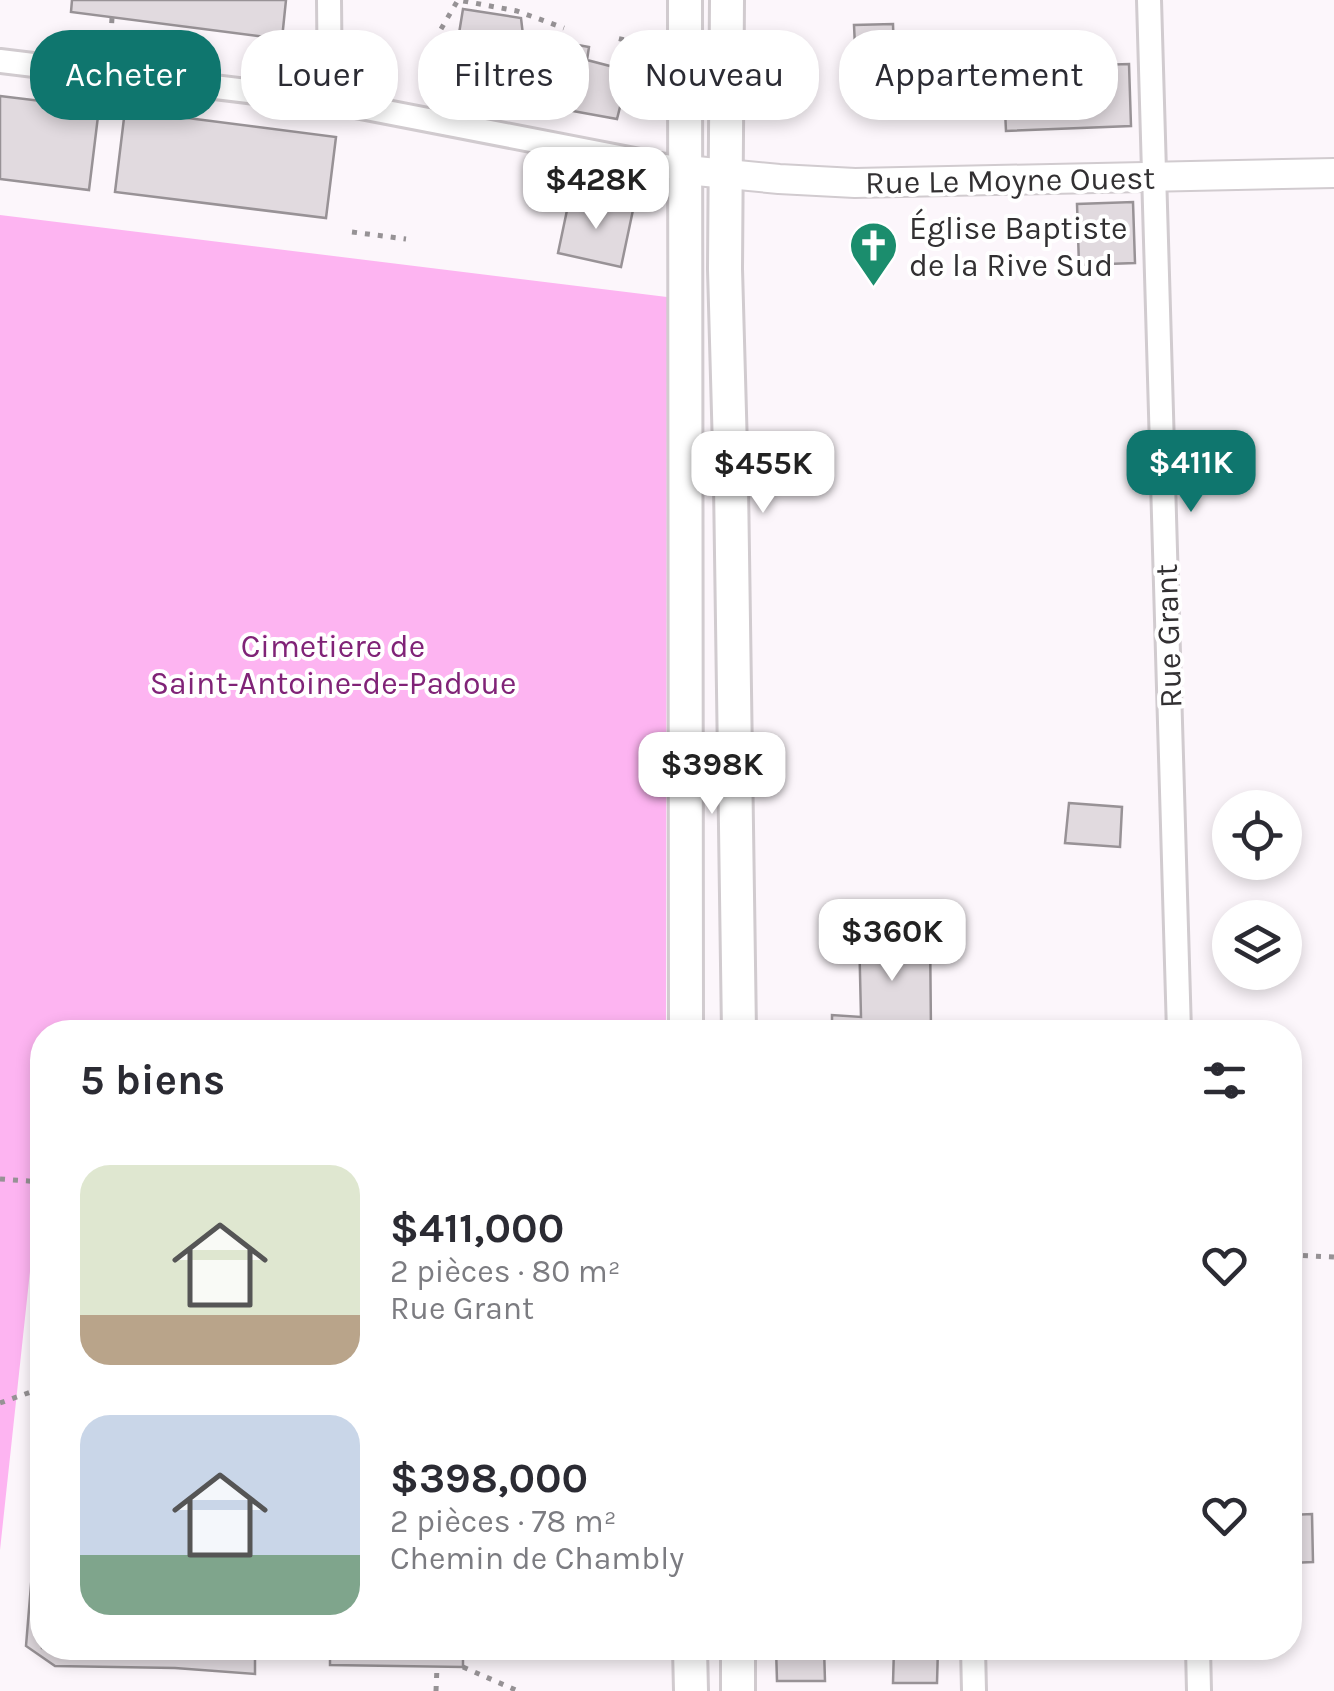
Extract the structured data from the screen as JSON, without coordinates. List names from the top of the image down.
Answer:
{
  "streets": {
    "street": ["Rue Le Moyne Ouest", "Rue Grant"]
  },
  "crossings": [
    ["Rue Le Moyne Ouest", "Rue Grant"]
  ],
  "parks": ["Cimetiere de Saint-Antoine-de-Padoue"],
  "places": {
    "church": ["Église Baptiste de la Rive Sud"]
  },
  "page": {
    "chip": [
      "Acheter",
      "Louer",
      "Filtres",
      "Nouveau",
      "Appartement"
    ],
    "price": [
      "$428K",
      "$411K",
      "$455K",
      "$398K",
      "$360K"
    ],
    "heading": "5 biens",
    "list": [
      {
        "name": "$411,000",
        "note": "2 pièces · 80 m² · Rue Grant"
      },
      {
        "name": "$398,000",
        "note": "2 pièces · 78 m² · Chemin de Chambly"
      }
    ]
  }
}
